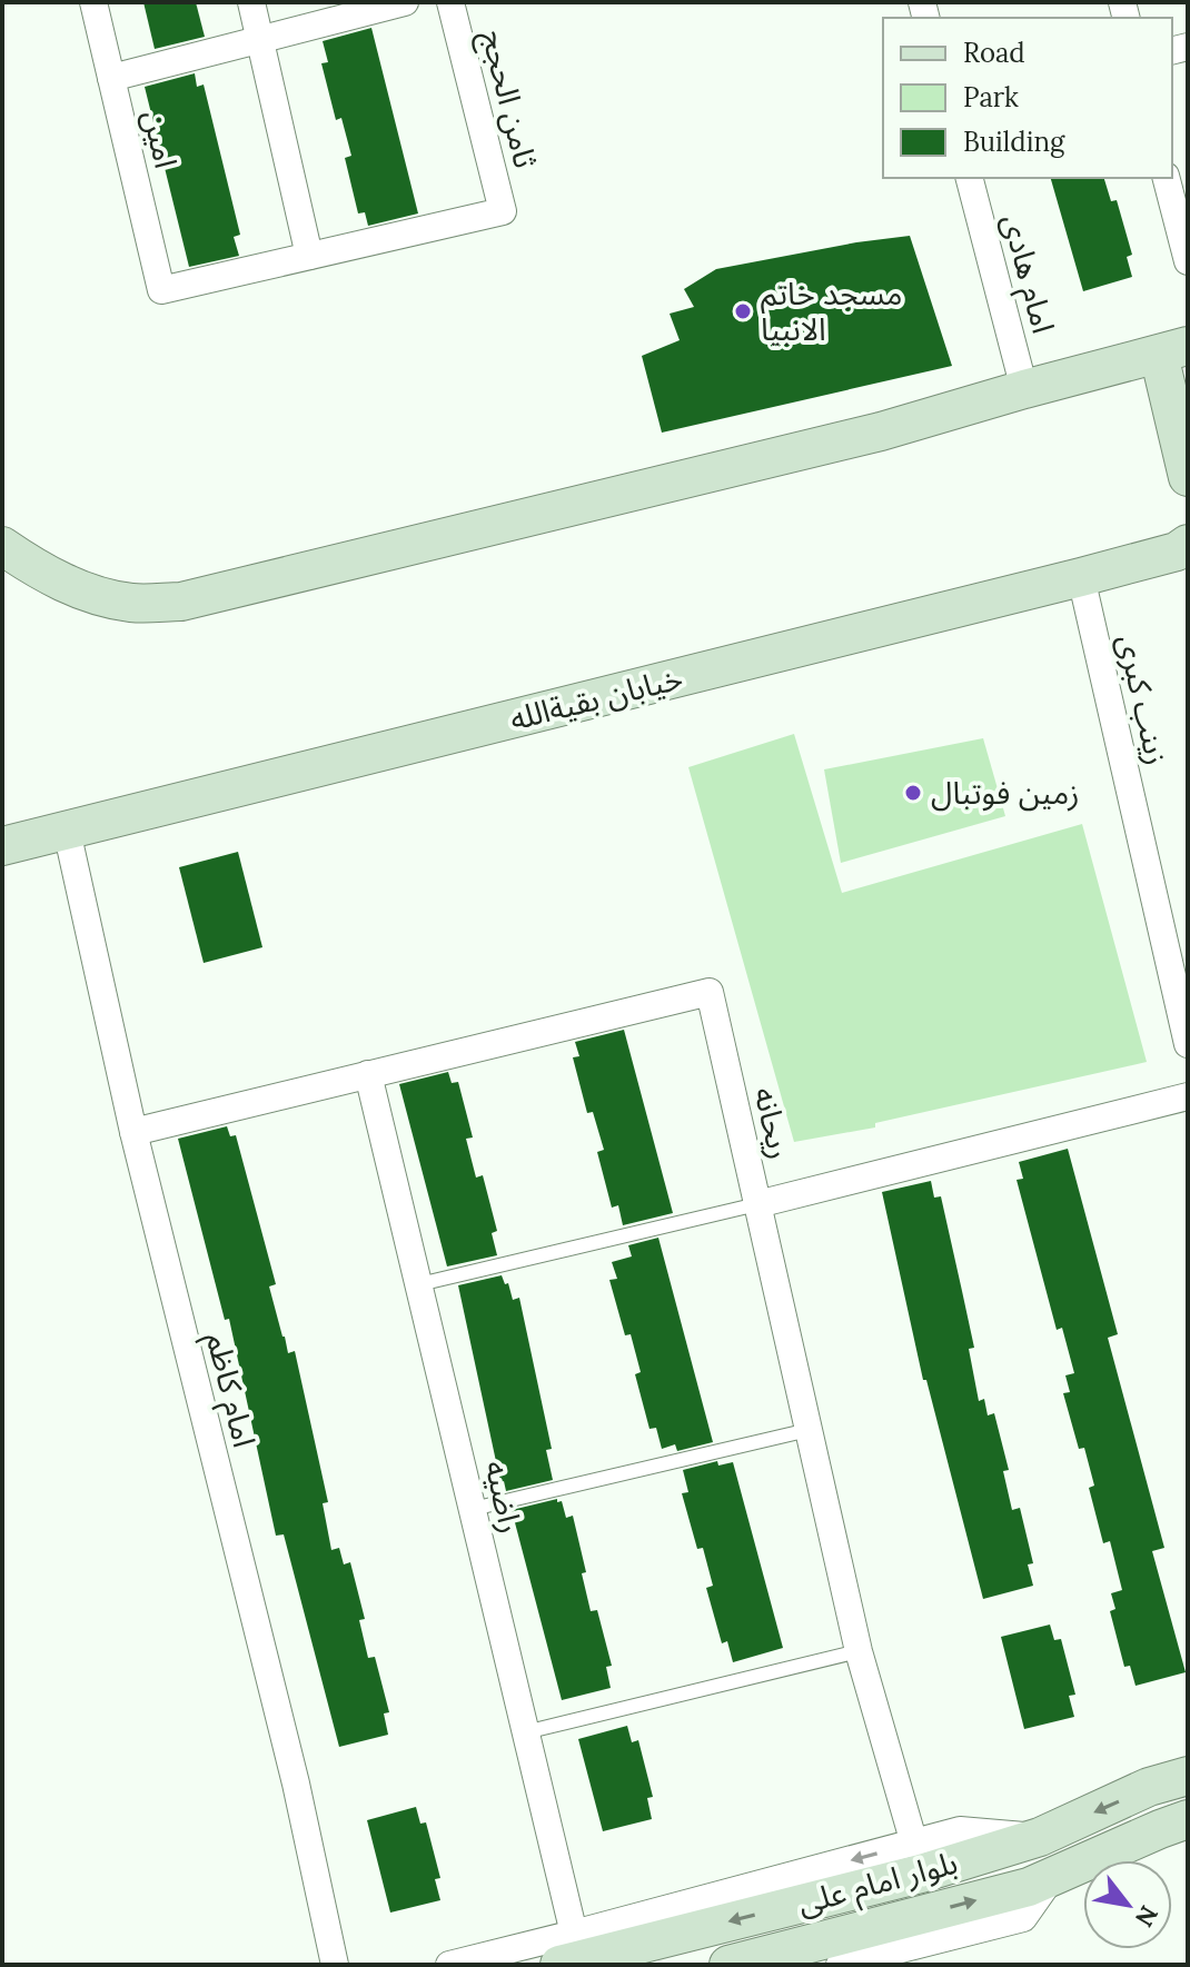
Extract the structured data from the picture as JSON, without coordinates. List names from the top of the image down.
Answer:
{
  "streets": {
    "street": [
      "ثامن الحجج",
      "امین",
      "امام هادی",
      "خیابان بقیةالله",
      "زینب کبری",
      "ریحانه",
      "امام کاظم",
      "راضیه",
      "بلوار امام علی"
    ]
  },
  "crossings": [
    ["ثامن الحجج", "امین"],
    ["خیابان بقیةالله", "زینب کبری"],
    ["خیابان بقیةالله", "امام کاظم"],
    ["ریحانه", "امام کاظم"],
    ["ریحانه", "راضیه"],
    ["راضیه", "بلوار امام علی"]
  ],
  "places": ["مسجد خاتم الانبیا", "زمین فوتبال"],
  "legend": ["Road", "Park", "Building"],
  "north": "bottom right"
}
